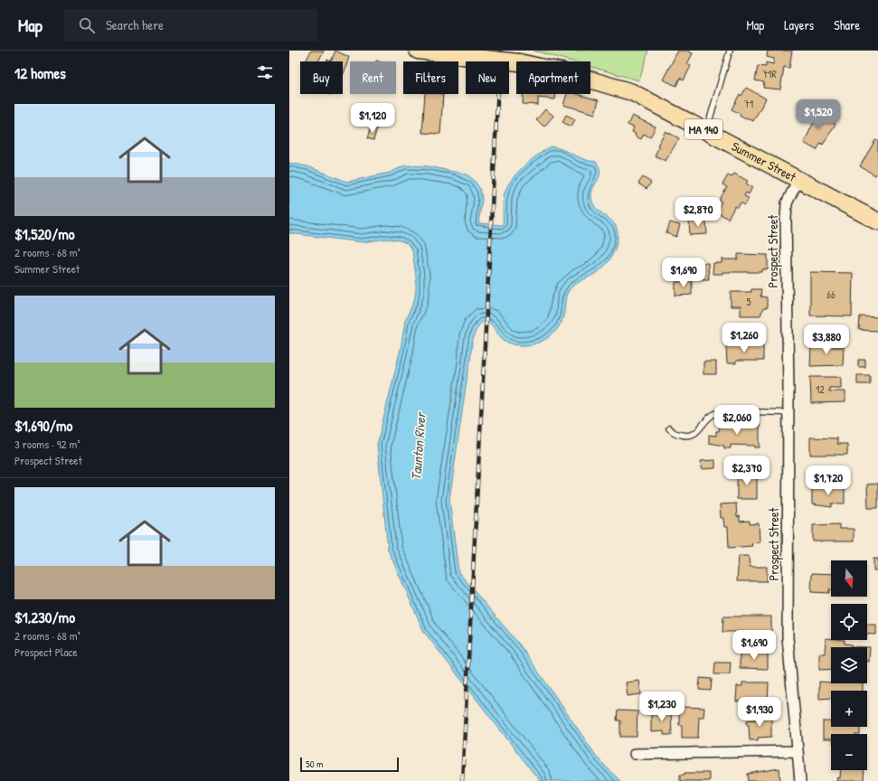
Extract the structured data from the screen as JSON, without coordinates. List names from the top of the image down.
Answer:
{
  "streets": {
    "main road": ["MA 140", "Summer Street"],
    "street": ["Prospect Street"]
  },
  "crossings": [
    ["Summer Street", "Prospect Street"]
  ],
  "water": ["Taunton River"],
  "house_numbers": [
    "71R",
    "71",
    "66",
    "5",
    "12"
  ],
  "scale_bar": "50 m",
  "north": "bottom",
  "page": {
    "header": "Map",
    "search": "Search here",
    "nav": ["Map", "Layers", "Share"],
    "heading": "12 homes",
    "chip": [
      "Buy",
      "Rent",
      "Filters",
      "New",
      "Apartment"
    ],
    "list": [
      {
        "name": "$1,520/mo",
        "note": "2 rooms · 68 m² · Summer Street"
      },
      {
        "name": "$1,690/mo",
        "note": "3 rooms · 92 m² · Prospect Street"
      },
      {
        "name": "$1,230/mo",
        "note": "2 rooms · 68 m² · Prospect Place"
      }
    ],
    "price": [
      "$1,520",
      "$1,120",
      "$2,870",
      "$1,690",
      "$1,260",
      "$3,880",
      "$2,060",
      "$2,370",
      "$1,720",
      "$1,690",
      "$1,230",
      "$1,930"
    ],
    "map_buttons": ["+", "−"],
    "scale": "50 m"
  }
}
